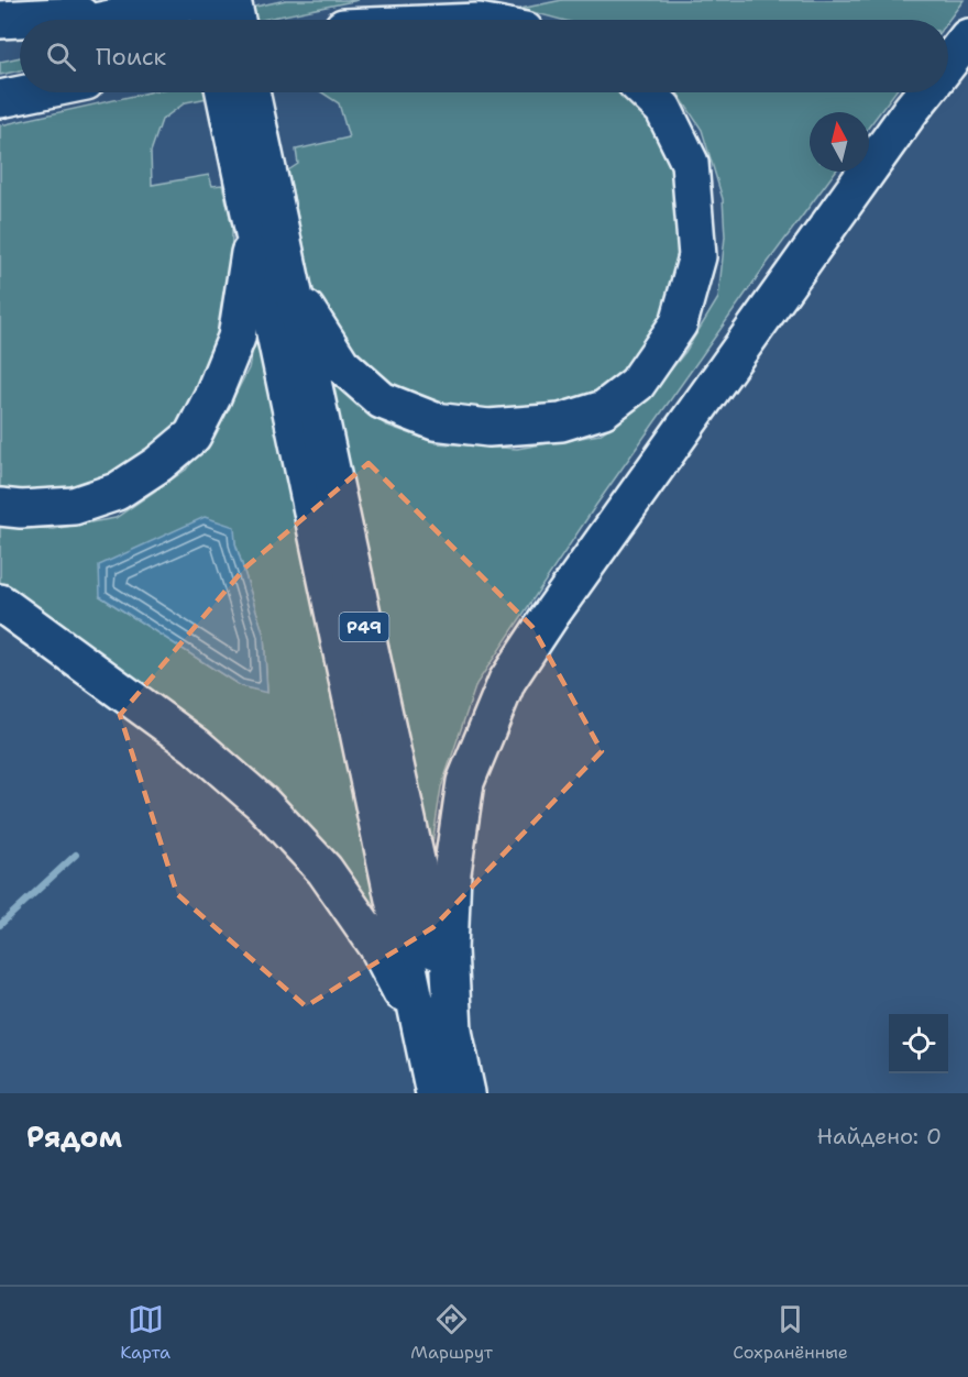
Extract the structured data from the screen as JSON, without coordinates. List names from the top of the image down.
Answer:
{
  "streets": {
    "highway": ["Р49"]
  },
  "north": "top",
  "page": {
    "search": "Поиск",
    "heading": ["Рядом", "Найдено: 0"],
    "nav": ["Карта", "Маршрут", "Сохранённые"]
  }
}
